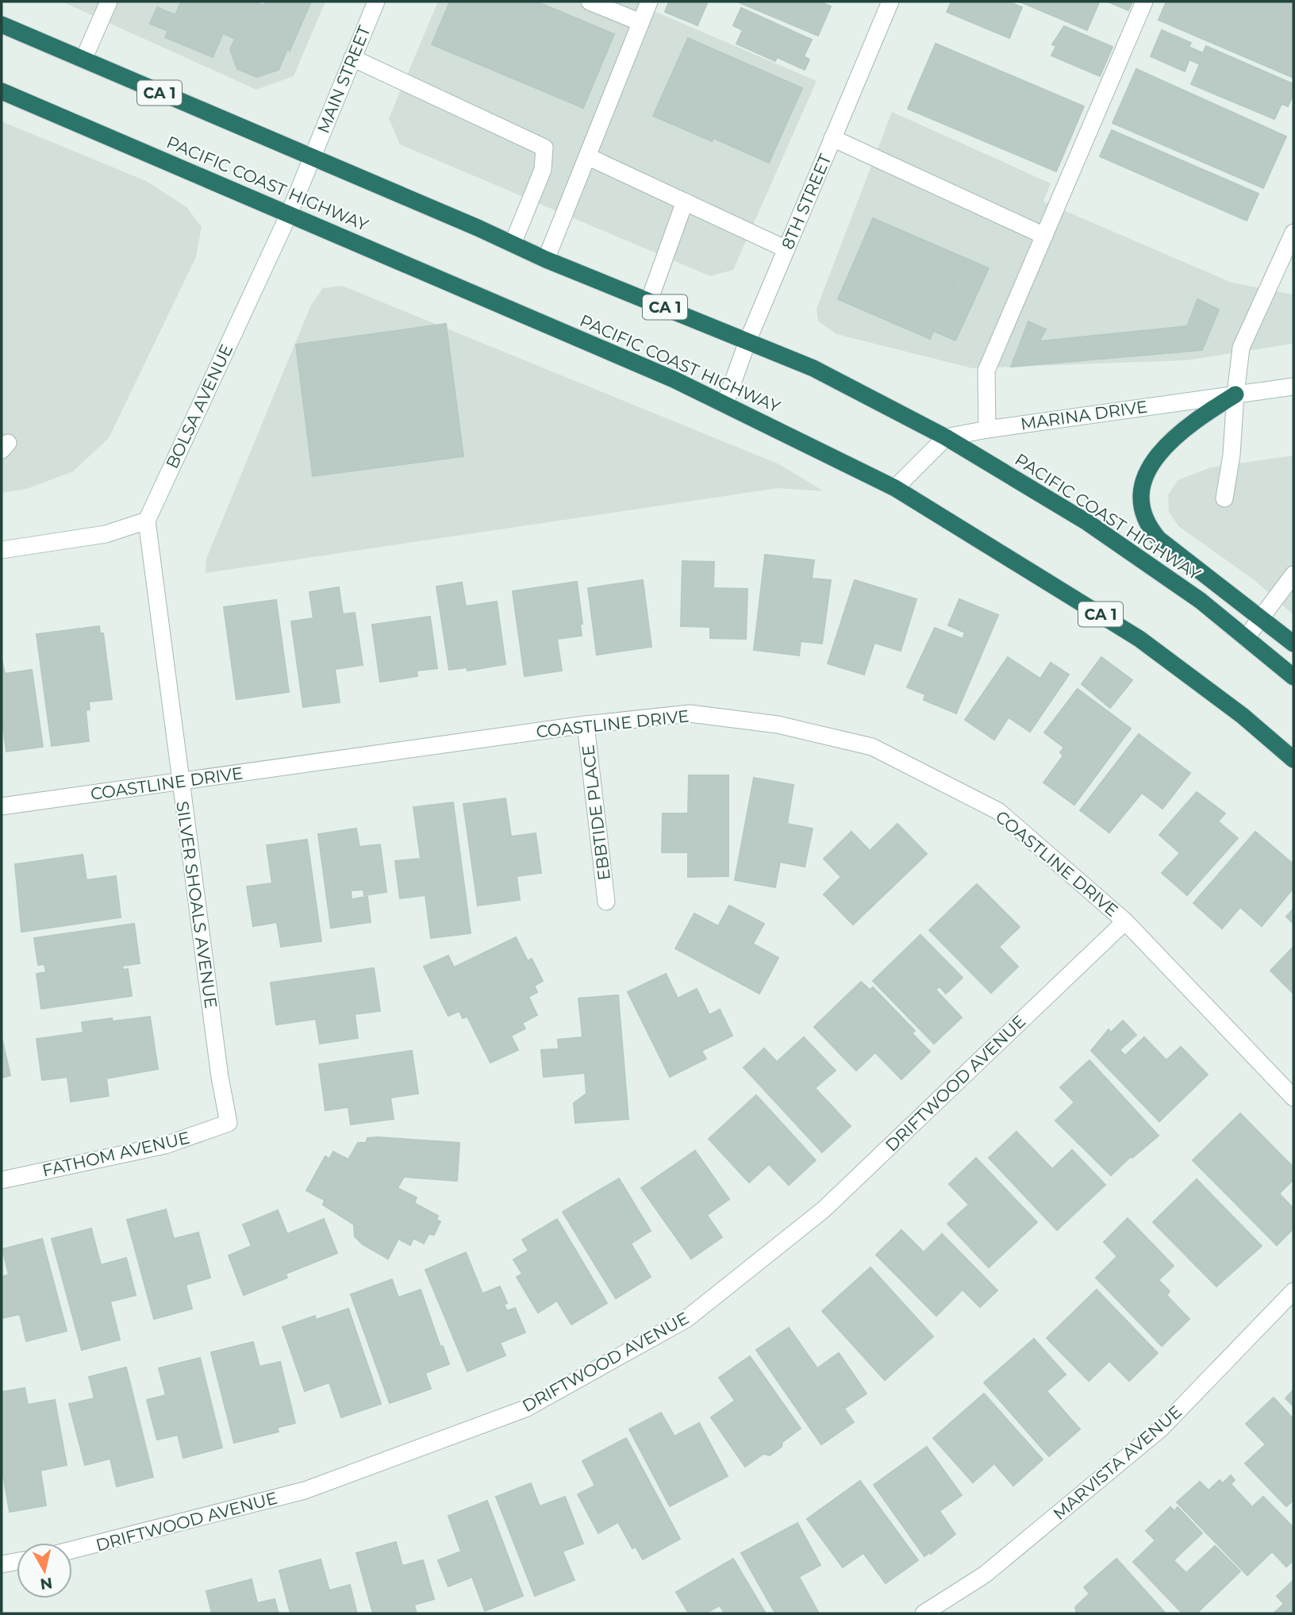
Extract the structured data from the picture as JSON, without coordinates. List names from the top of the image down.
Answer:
{
  "streets": {
    "highway": ["CA 1", "PACIFIC COAST HIGHWAY"],
    "street": [
      "MAIN STREET",
      "8TH STREET",
      "BOLSA AVENUE",
      "MARINA DRIVE",
      "COASTLINE DRIVE",
      "EBBTIDE PLACE",
      "SILVER SHOALS AVENUE",
      "DRIFTWOOD AVENUE",
      "FATHOM AVENUE",
      "MARVISTA AVENUE"
    ]
  },
  "crossings": [
    ["MAIN STREET", "PACIFIC COAST HIGHWAY"],
    ["MAIN STREET", "BOLSA AVENUE"],
    ["PACIFIC COAST HIGHWAY", "8TH STREET"],
    ["PACIFIC COAST HIGHWAY", "BOLSA AVENUE"],
    ["PACIFIC COAST HIGHWAY", "MARINA DRIVE"],
    ["BOLSA AVENUE", "SILVER SHOALS AVENUE"],
    ["COASTLINE DRIVE", "EBBTIDE PLACE"],
    ["COASTLINE DRIVE", "SILVER SHOALS AVENUE"],
    ["COASTLINE DRIVE", "DRIFTWOOD AVENUE"],
    ["SILVER SHOALS AVENUE", "FATHOM AVENUE"]
  ],
  "north": "bottom"
}
